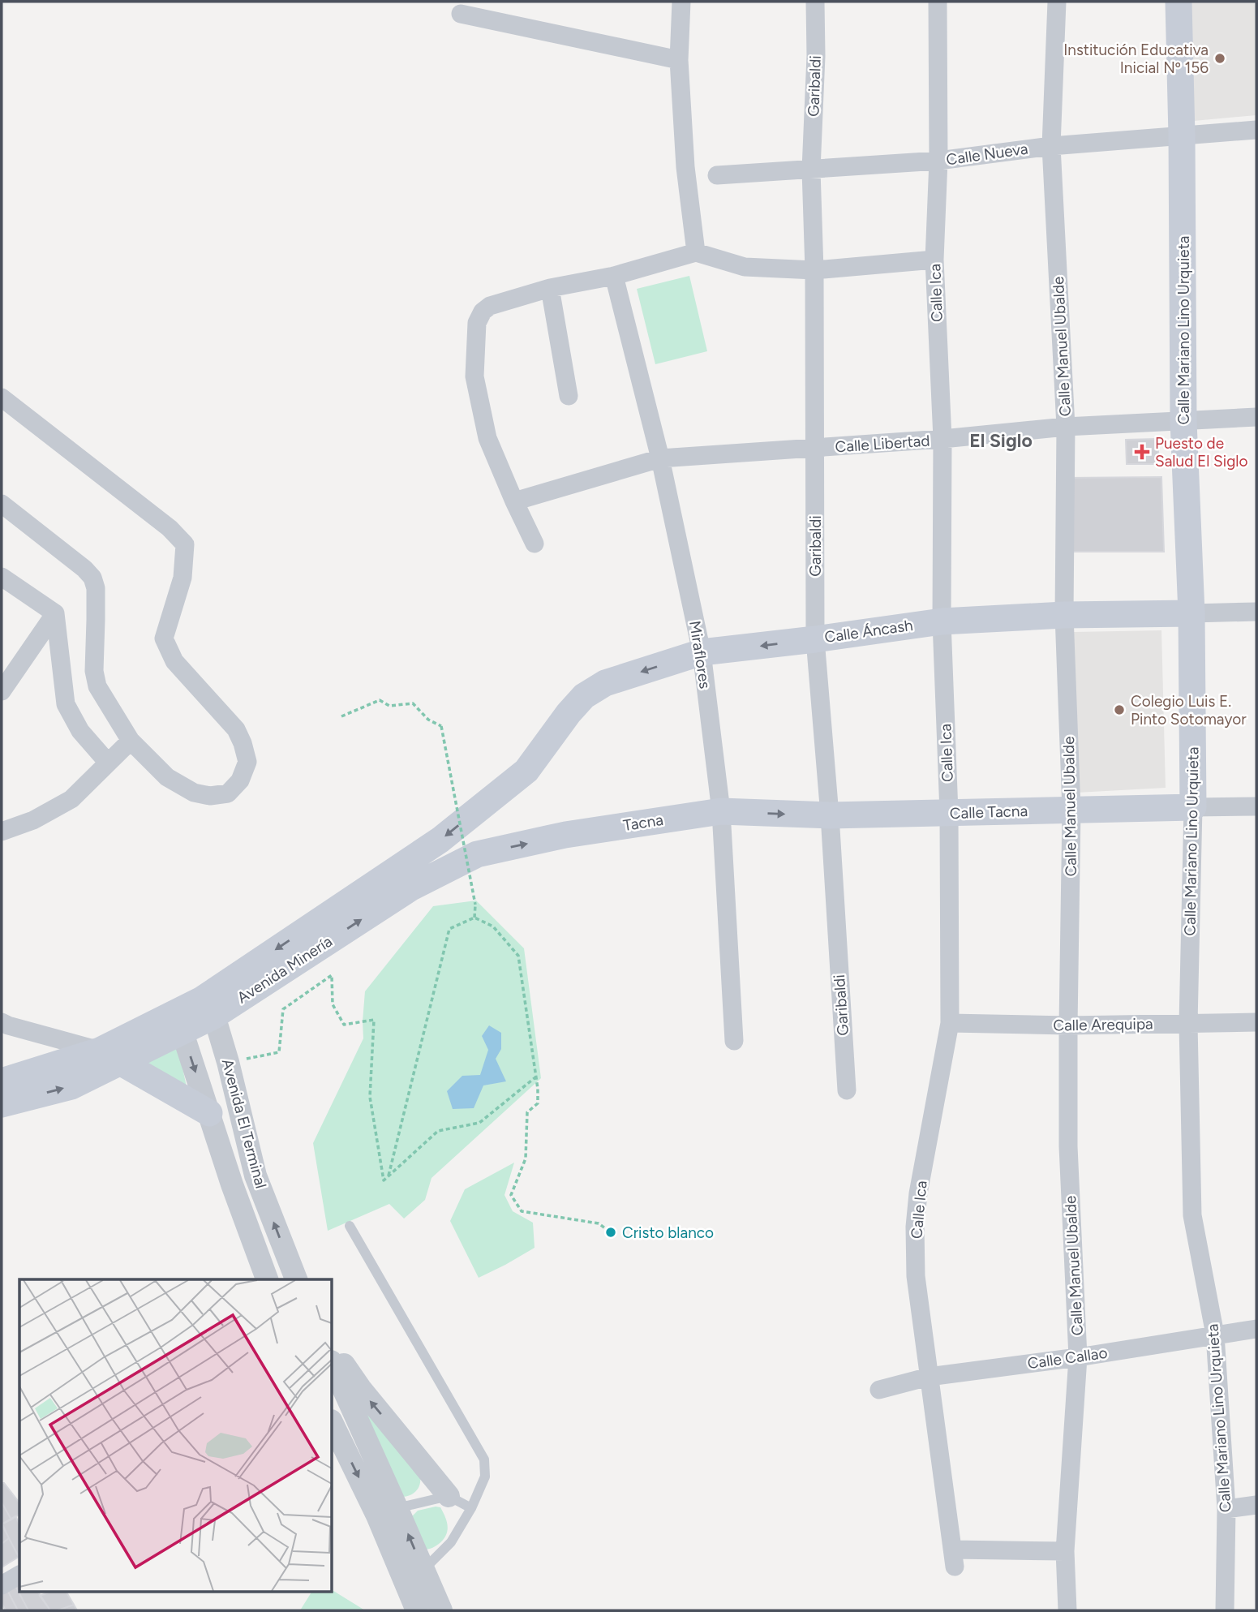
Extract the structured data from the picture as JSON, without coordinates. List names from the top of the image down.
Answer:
{
  "streets": {
    "main road": [
      "Calle Mariano Lino Urquieta",
      "Calle Áncash",
      "Calle Tacna",
      "Tacna",
      "Avenida Minería"
    ],
    "street": [
      "Garibaldi",
      "Calle Nueva",
      "Calle Ica",
      "Calle Manuel Ubalde",
      "Calle Libertad",
      "Miraflores",
      "Calle Arequipa",
      "Avenida El Terminal",
      "Calle Callao"
    ]
  },
  "crossings": [
    ["Garibaldi", "Calle Nueva"],
    ["Garibaldi", "Calle Libertad"],
    ["Garibaldi", "Calle Áncash"],
    ["Garibaldi", "Calle Tacna"],
    ["Calle Nueva", "Calle Ica"],
    ["Calle Nueva", "Calle Mariano Lino Urquieta"],
    ["Calle Nueva", "Calle Manuel Ubalde"],
    ["Calle Ica", "Calle Manuel Ubalde"],
    ["Calle Ica", "Calle Libertad"],
    ["Calle Ica", "Calle Áncash"],
    ["Calle Ica", "Calle Tacna"],
    ["Calle Ica", "Calle Arequipa"],
    ["Calle Ica", "Calle Callao"],
    ["Calle Mariano Lino Urquieta", "Calle Libertad"],
    ["Calle Mariano Lino Urquieta", "Calle Áncash"],
    ["Calle Mariano Lino Urquieta", "Calle Tacna"],
    ["Calle Mariano Lino Urquieta", "Calle Arequipa"],
    ["Calle Mariano Lino Urquieta", "Calle Callao"],
    ["Calle Manuel Ubalde", "Calle Libertad"],
    ["Calle Manuel Ubalde", "Calle Áncash"],
    ["Calle Manuel Ubalde", "Calle Tacna"],
    ["Calle Manuel Ubalde", "Calle Arequipa"],
    ["Calle Manuel Ubalde", "Calle Callao"],
    ["Calle Libertad", "Miraflores"],
    ["Calle Áncash", "Miraflores"],
    ["Calle Áncash", "Avenida Minería"],
    ["Miraflores", "Calle Tacna"],
    ["Miraflores", "Tacna"],
    ["Calle Tacna", "Tacna"],
    ["Tacna", "Avenida Minería"],
    ["Avenida Minería", "Avenida El Terminal"]
  ],
  "one_way": ["Calle Áncash"],
  "districts": ["El Siglo"],
  "places": {
    "other": ["Institución Educativa Inicial Nº 156", "Colegio Luis E. Pinto Sotomayor", "Cristo blanco"],
    "health": ["Puesto de Salud El Siglo"]
  }
}
